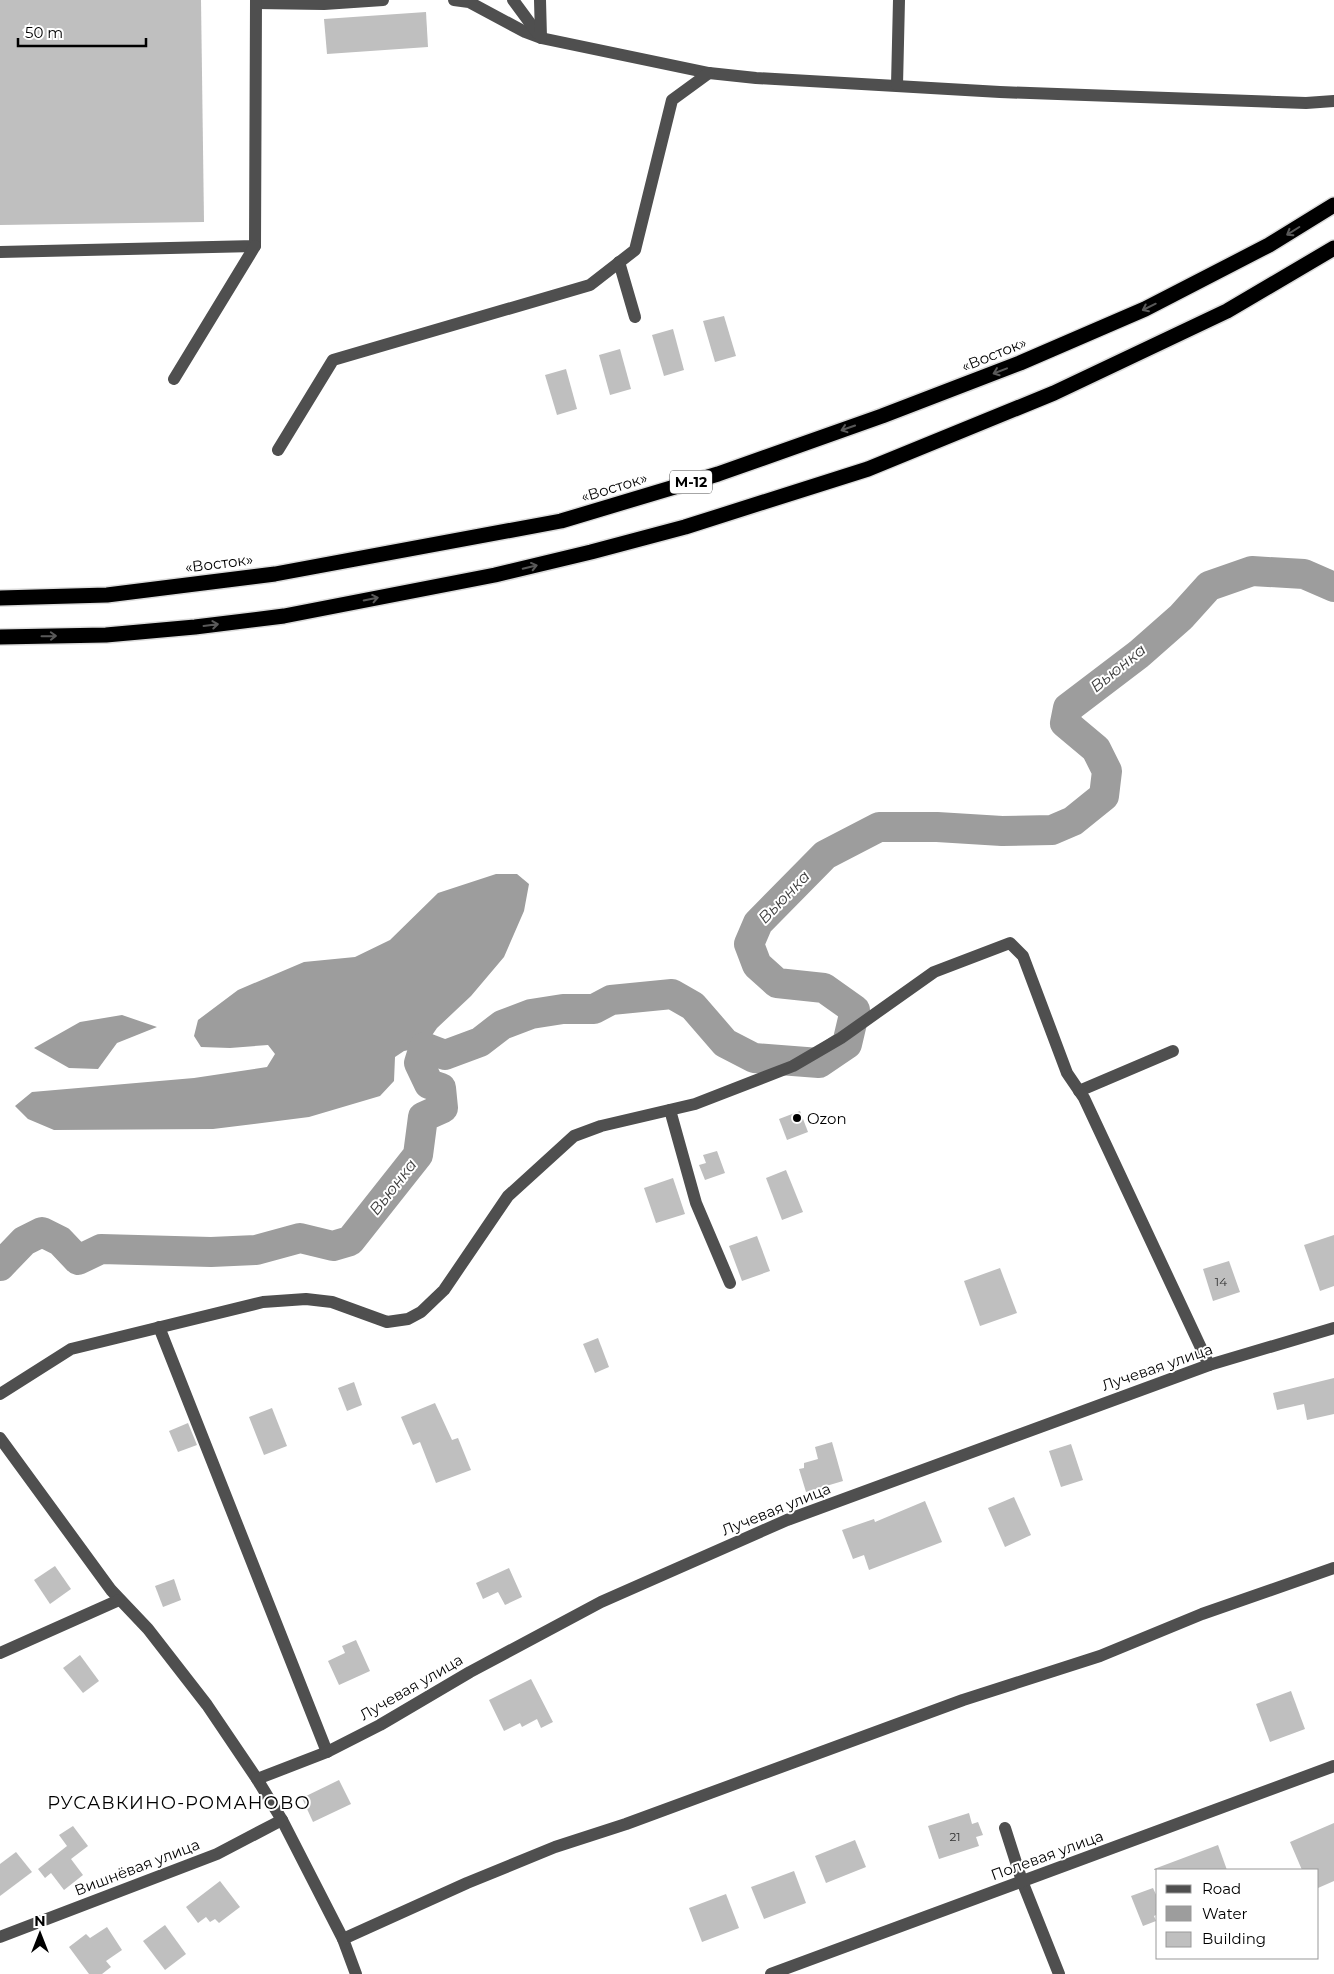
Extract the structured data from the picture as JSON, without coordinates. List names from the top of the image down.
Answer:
{
  "streets": {
    "highway": ["«Восток»", "М-12"],
    "street": ["Лучевая улица", "Полевая улица", "Вишнёвая улица"]
  },
  "districts": ["РУСАВКИНО-РОМАНОВО"],
  "water": ["Вьюнка"],
  "places": ["Ozon"],
  "house_numbers": ["14", "21"],
  "legend": ["Road", "Water", "Building"],
  "scale_bar": "50 m",
  "north": "top"
}
